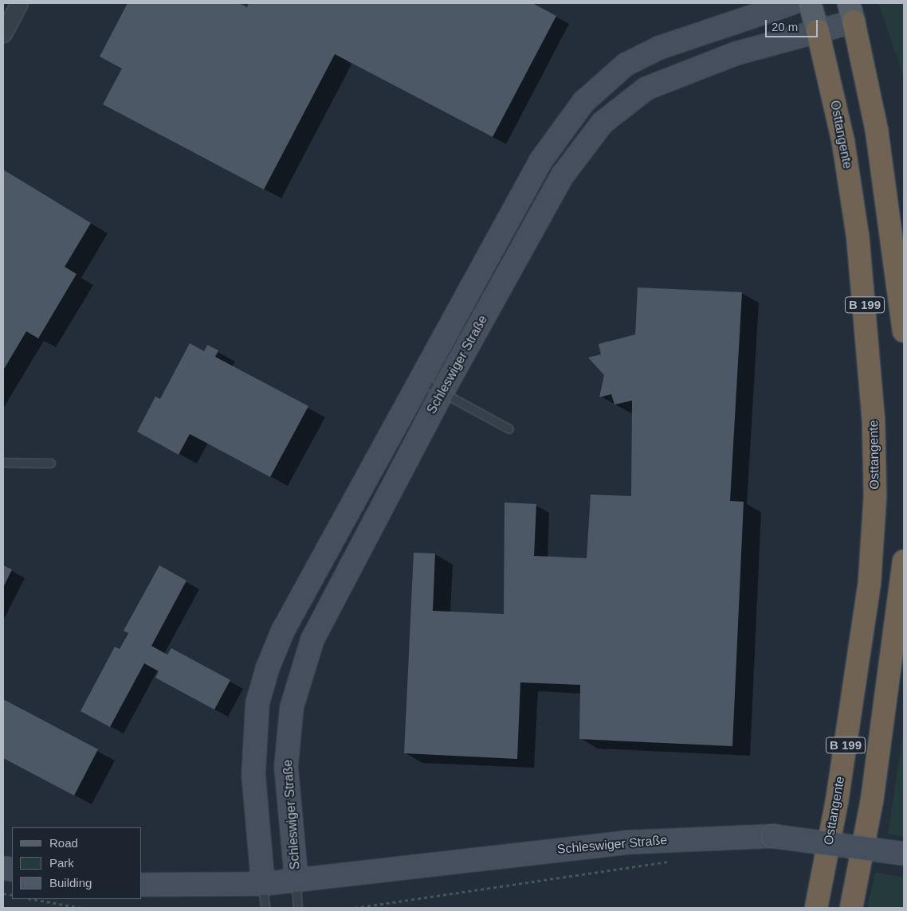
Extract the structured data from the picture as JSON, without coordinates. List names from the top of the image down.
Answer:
{
  "streets": {
    "highway": ["Osttangente", "B 199"],
    "main road": ["Schleswiger Straße"]
  },
  "crossings": [
    ["Osttangente", "Schleswiger Straße"],
    ["B 199", "Schleswiger Straße"]
  ],
  "legend": ["Road", "Park", "Building"],
  "scale_bar": "20 m"
}
